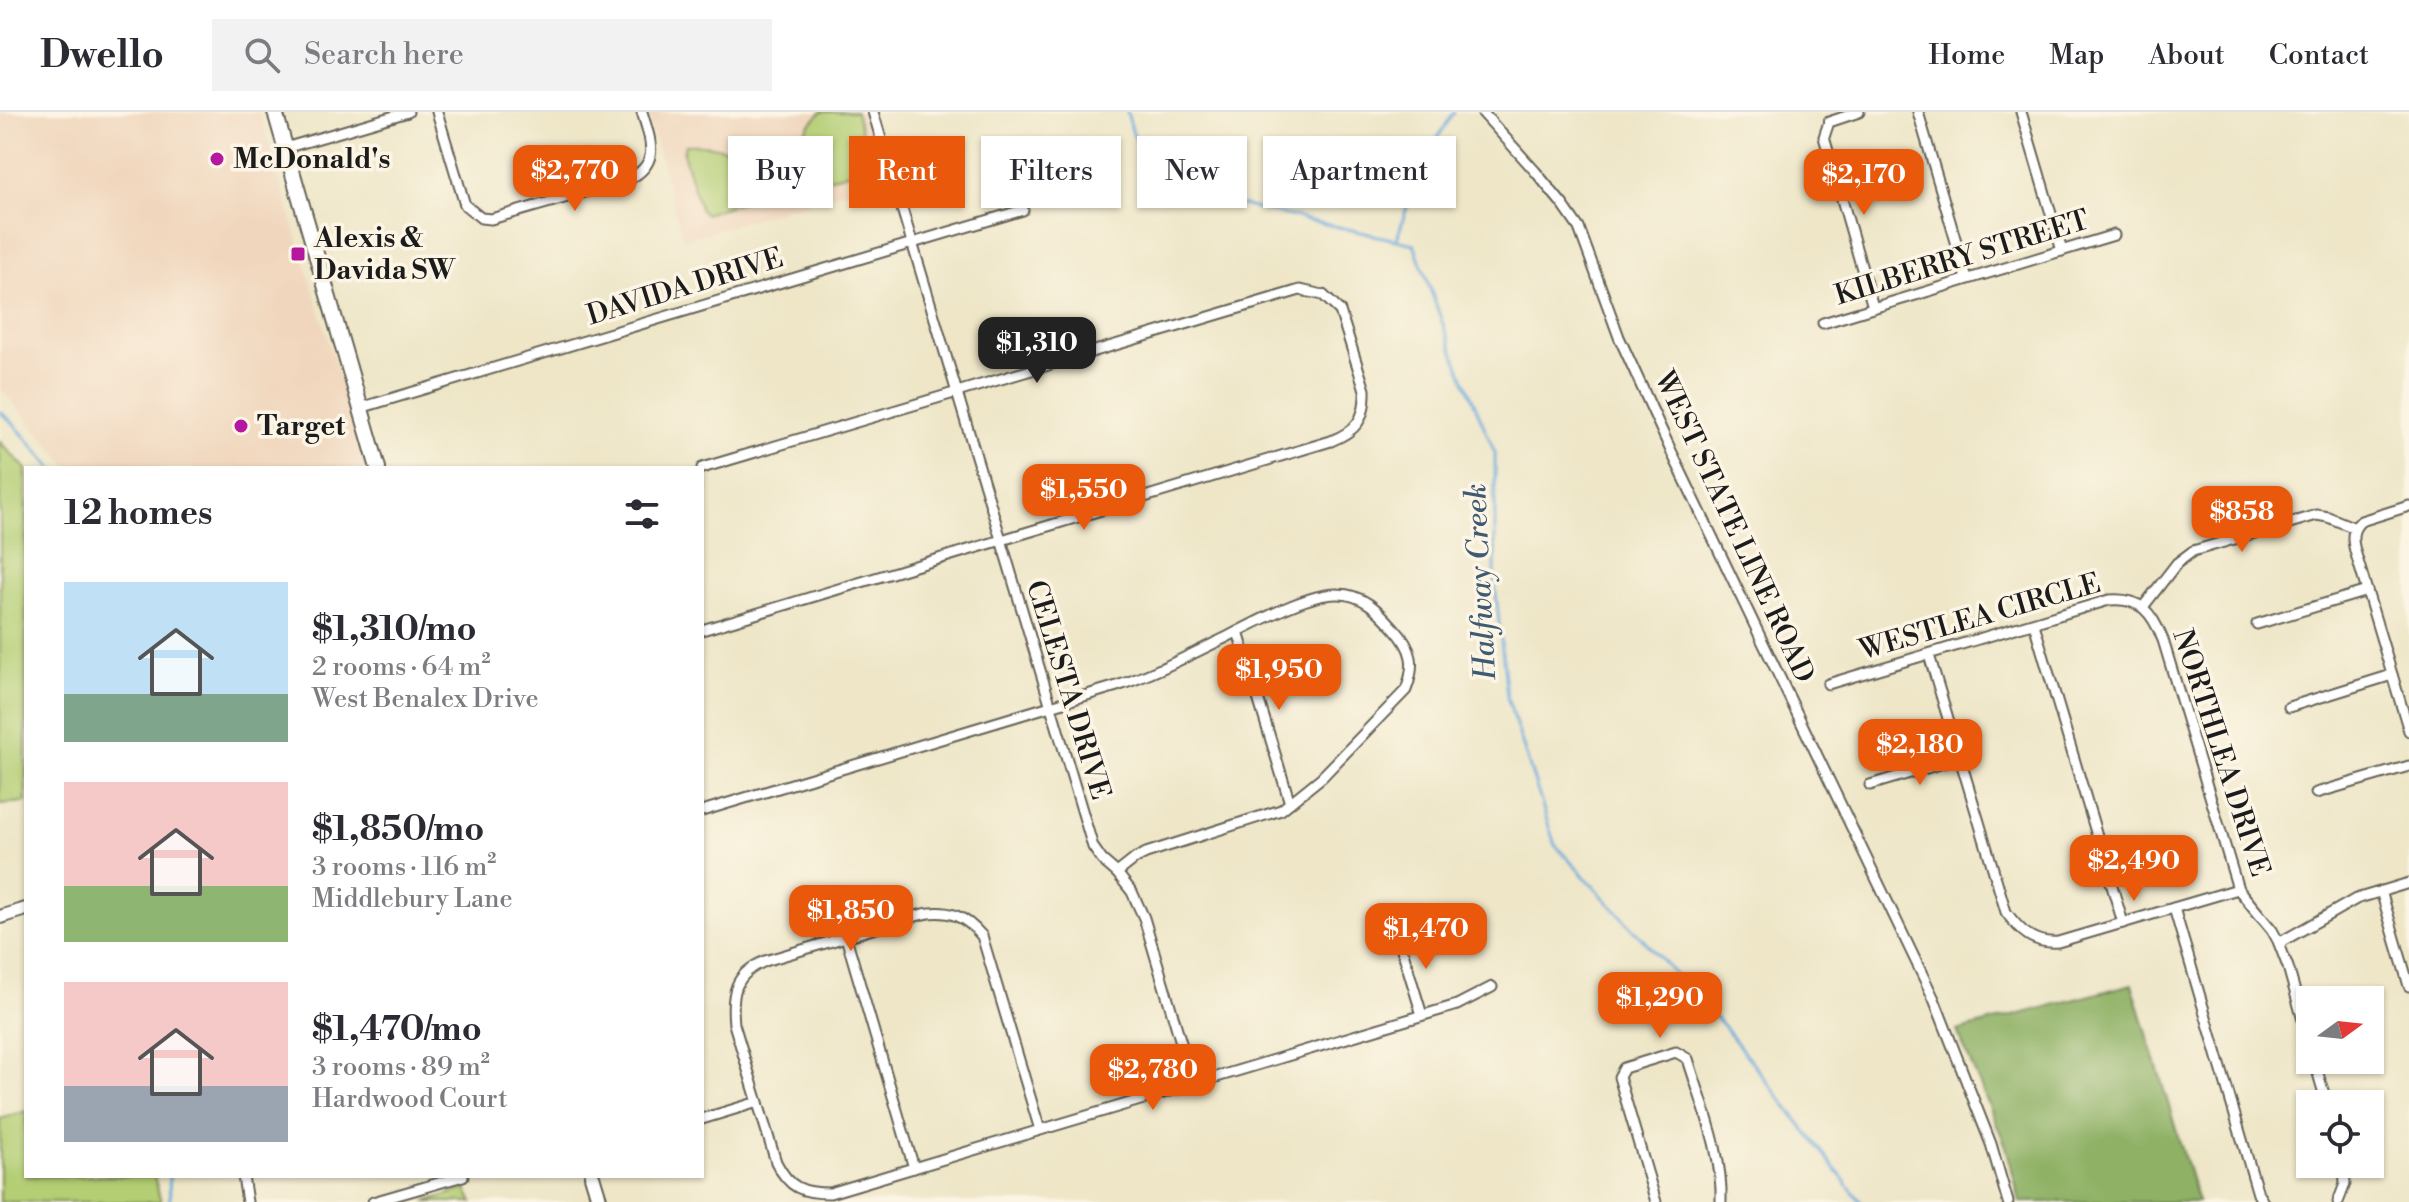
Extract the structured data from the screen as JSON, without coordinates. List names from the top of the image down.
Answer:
{
  "streets": {
    "street": [
      "KILBERRY STREET",
      "DAVIDA DRIVE",
      "WEST STATE LINE ROAD",
      "WESTLEA CIRCLE",
      "CELESTA DRIVE",
      "NORTHLEA DRIVE"
    ]
  },
  "crossings": [
    ["DAVIDA DRIVE", "CELESTA DRIVE"],
    ["WESTLEA CIRCLE", "NORTHLEA DRIVE"]
  ],
  "water": ["Halfway Creek"],
  "places": {
    "other": ["McDonald's", "Target"],
    "transit": ["Alexis & Davida SW"]
  },
  "north": "right",
  "page": {
    "header": "Dwello",
    "search": "Search here",
    "nav": [
      "Home",
      "Map",
      "About",
      "Contact"
    ],
    "chip": [
      "Buy",
      "Rent",
      "Filters",
      "New",
      "Apartment"
    ],
    "price": [
      "$2,770",
      "$2,170",
      "$1,310",
      "$1,550",
      "$858",
      "$1,950",
      "$2,180",
      "$2,490",
      "$1,850",
      "$1,470",
      "$1,290",
      "$2,780"
    ],
    "heading": "12 homes",
    "list": [
      {
        "name": "$1,310/mo",
        "note": "2 rooms · 64 m² · West Benalex Drive"
      },
      {
        "name": "$1,850/mo",
        "note": "3 rooms · 116 m² · Middlebury Lane"
      },
      {
        "name": "$1,470/mo",
        "note": "3 rooms · 89 m² · Hardwood Court"
      }
    ]
  }
}
